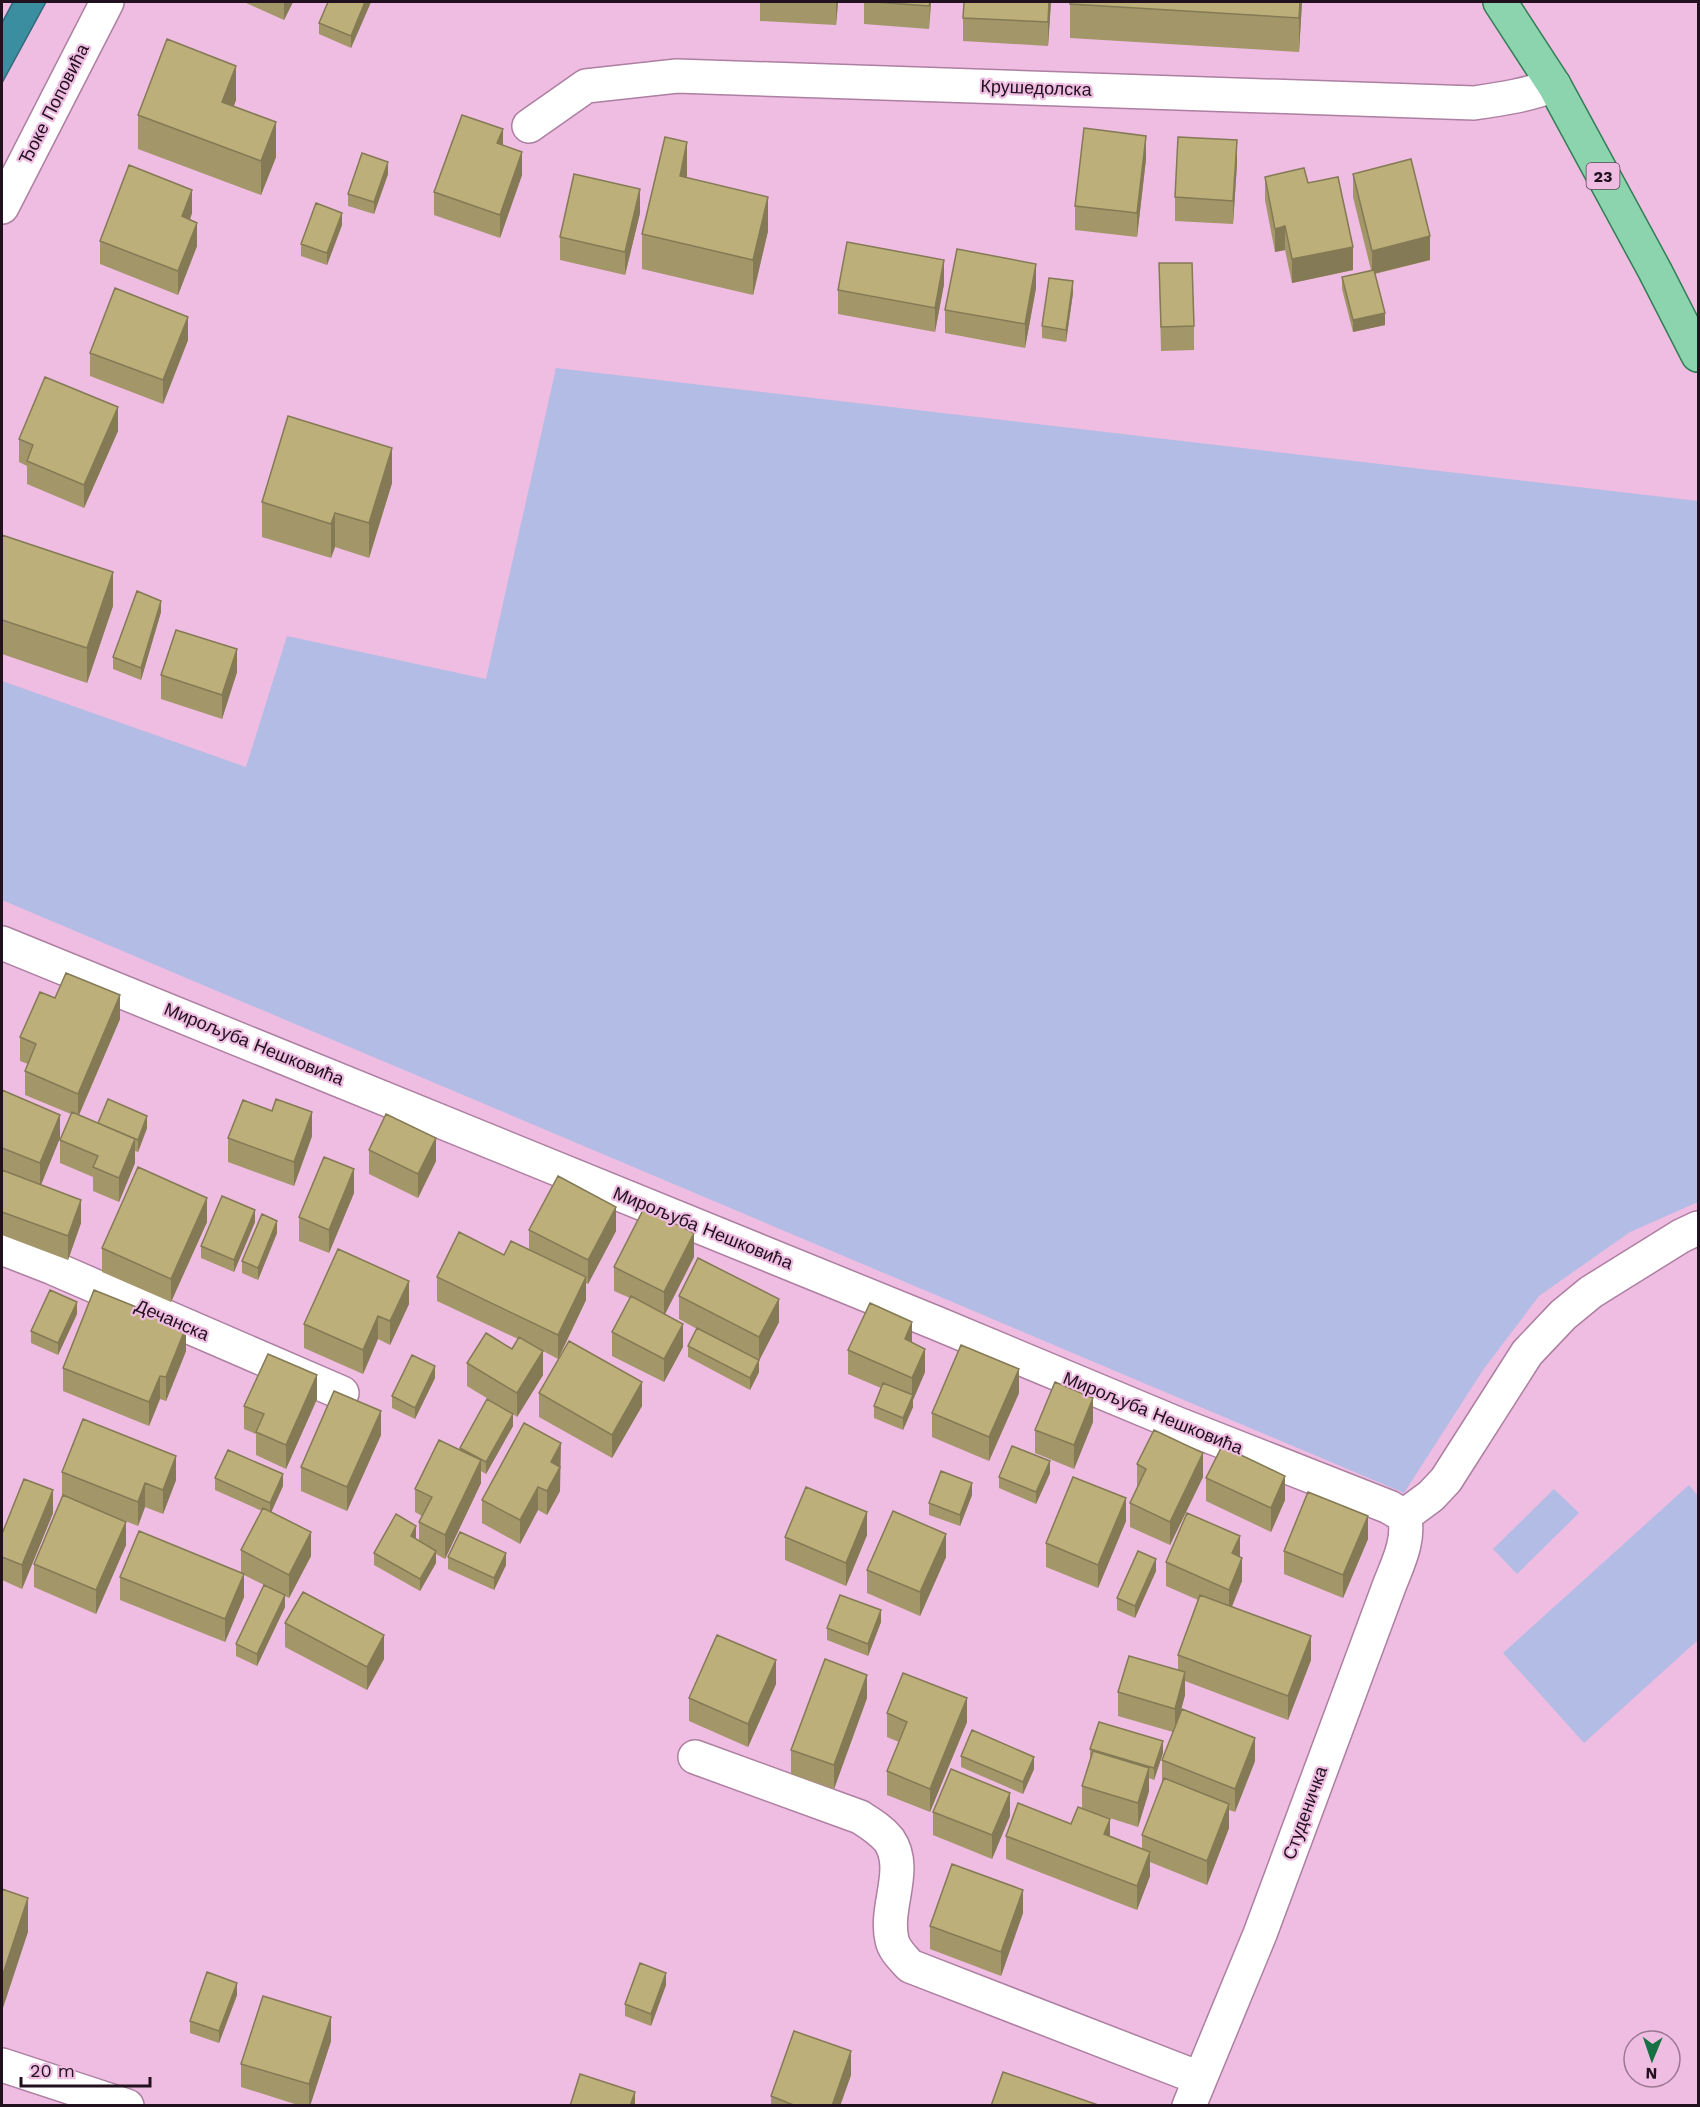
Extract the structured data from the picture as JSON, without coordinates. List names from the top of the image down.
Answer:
{
  "streets": {
    "main road": ["23"],
    "street": [
      "Крушедолска",
      "Ђоке Поповића",
      "Мирољуба Нешковића",
      "Дечанска",
      "Студеничка"
    ]
  },
  "crossings": [
    ["Крушедолска", "23"],
    ["Мирољуба Нешковића", "Студеничка"]
  ],
  "scale_bar": "20 m",
  "north": "bottom"
}
